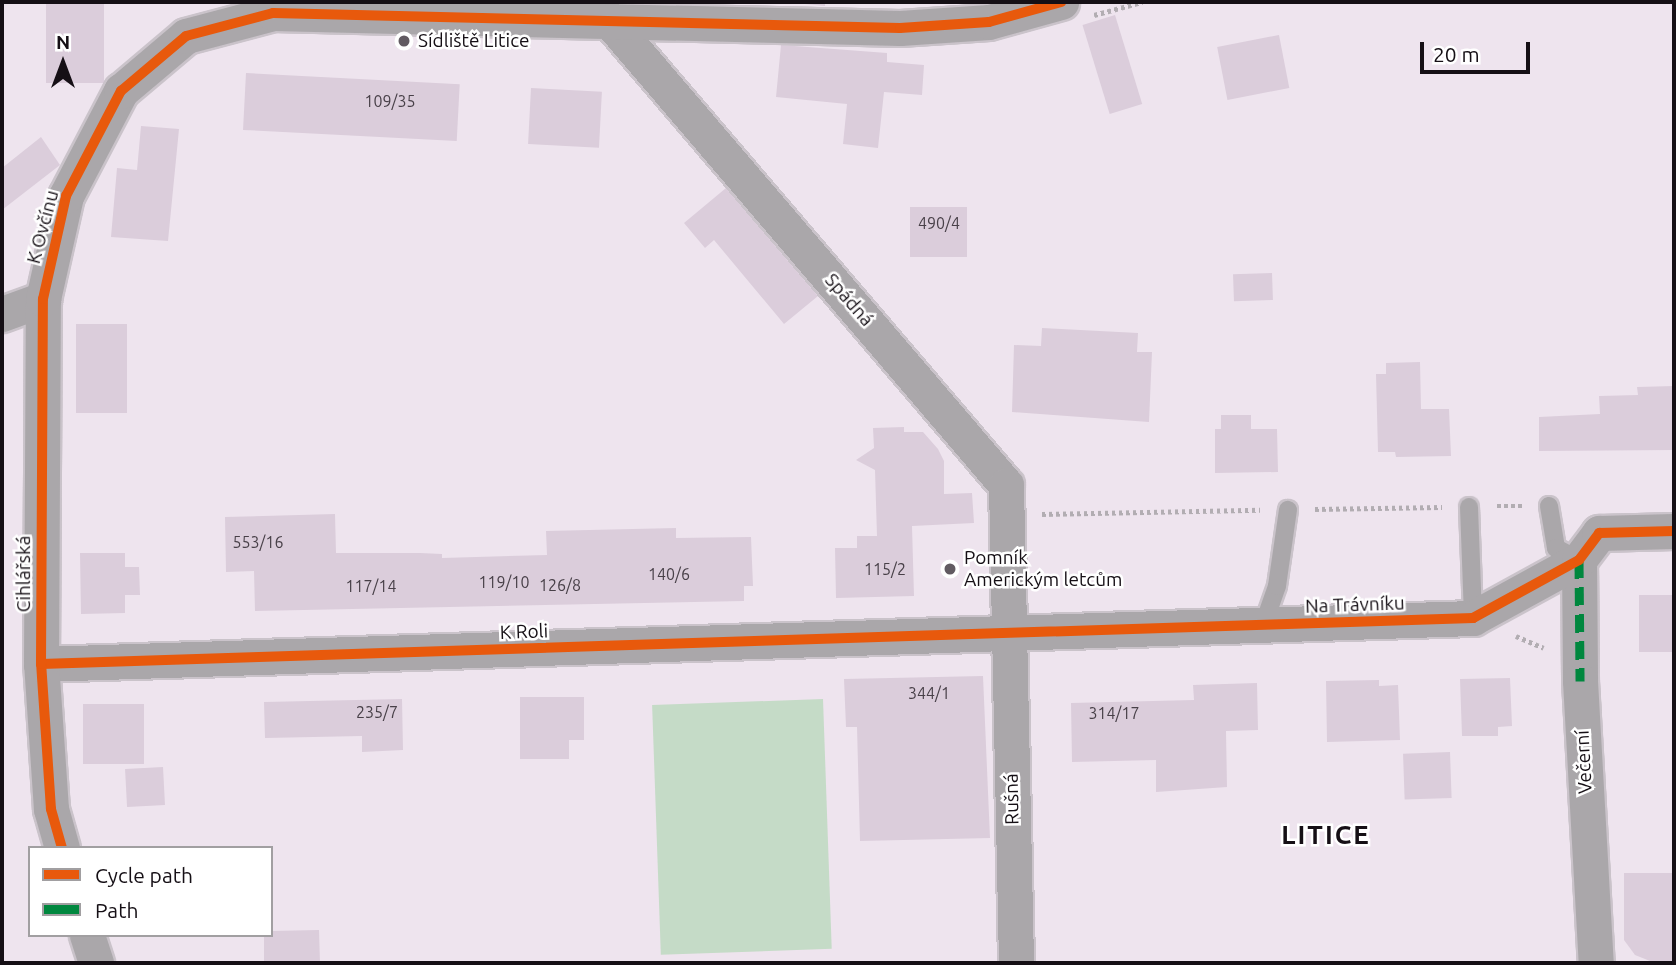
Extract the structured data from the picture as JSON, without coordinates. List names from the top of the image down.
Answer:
{
  "streets": {
    "street": [
      "K Ovčínu",
      "Spádná",
      "Cihlářská",
      "Na Trávníku",
      "K Roli",
      "Večerní",
      "Rušná"
    ]
  },
  "crossings": [
    ["K Ovčínu", "Spádná"],
    ["K Ovčínu", "Cihlářská"],
    ["Spádná", "Na Trávníku"],
    ["Spádná", "K Roli"],
    ["Spádná", "Rušná"],
    ["Cihlářská", "K Roli"],
    ["Na Trávníku", "K Roli"],
    ["Na Trávníku", "Večerní"],
    ["Na Trávníku", "Rušná"],
    ["K Roli", "Rušná"]
  ],
  "districts": ["LITICE"],
  "places": ["Sídliště Litice", "Pomník Americkým letcům"],
  "house_numbers": [
    "109/35",
    "490/4",
    "553/16",
    "115/2",
    "140/6",
    "119/10",
    "126/8",
    "117/14",
    "344/1",
    "235/7",
    "314/17"
  ],
  "legend": ["Cycle path", "Path"],
  "scale_bar": "20 m",
  "north": "top"
}
